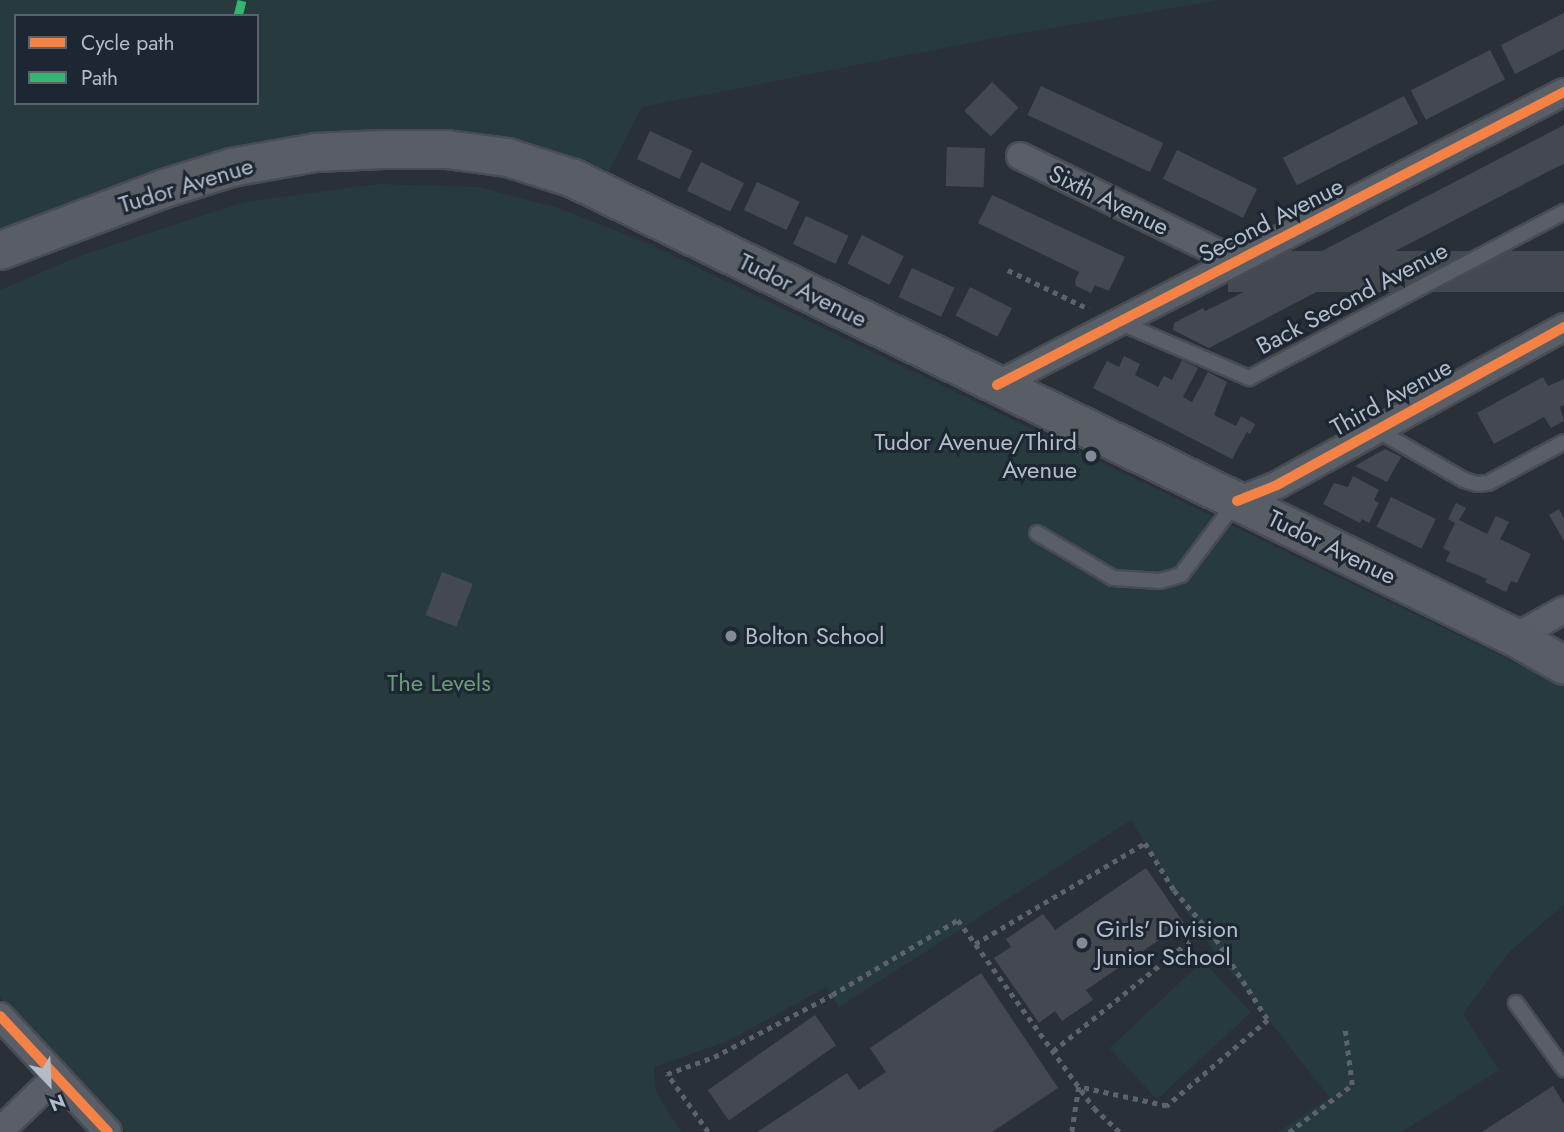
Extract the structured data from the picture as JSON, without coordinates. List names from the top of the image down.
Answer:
{
  "streets": {
    "main road": ["Tudor Avenue"],
    "street": ["Sixth Avenue", "Second Avenue", "Third Avenue"],
    "lane": ["Back Second Avenue"]
  },
  "crossings": [
    ["Tudor Avenue", "Second Avenue"],
    ["Tudor Avenue", "Third Avenue"],
    ["Sixth Avenue", "Second Avenue"],
    ["Second Avenue", "Back Second Avenue"]
  ],
  "parks": ["The Levels"],
  "places": ["Tudor Avenue/Third Avenue", "Bolton School", "Girls' Division Junior School"],
  "legend": ["Cycle path", "Path"],
  "north": "bottom right"
}
